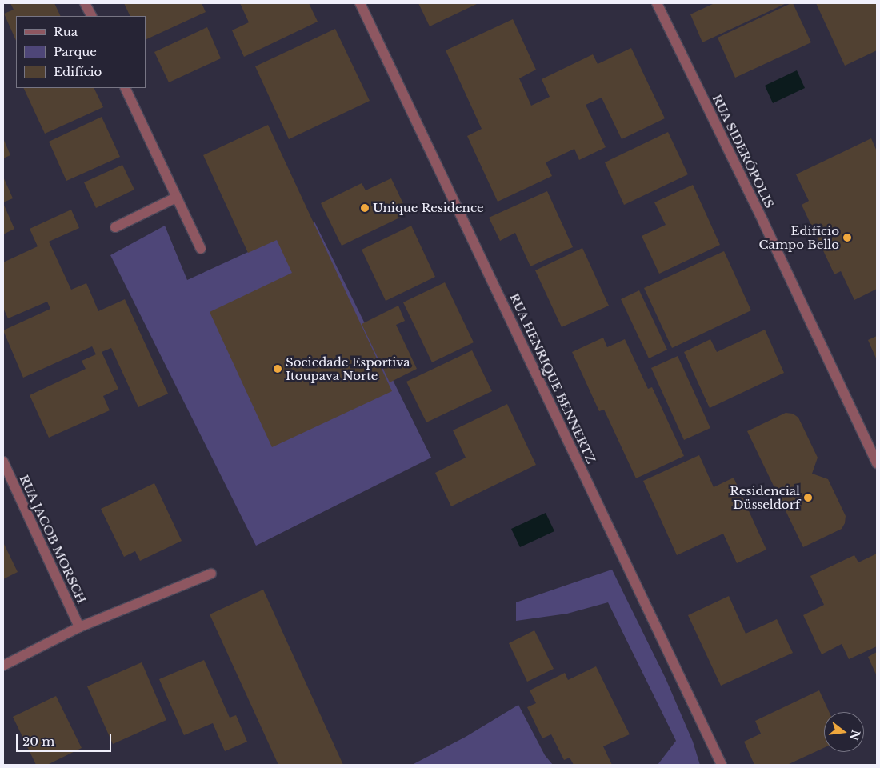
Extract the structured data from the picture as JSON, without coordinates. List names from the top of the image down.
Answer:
{
  "streets": {
    "street": ["RUA SIDERÓPOLIS", "RUA HENRIQUE BENNERTZ", "RUA JACOB MORSCH"]
  },
  "places": [
    "Unique Residence",
    "Edifício Campo Bello",
    "Sociedade Esportiva Itoupava Norte",
    "Residencial Düsseldorf"
  ],
  "legend": ["Rua", "Parque", "Edifício"],
  "scale_bar": "20 m",
  "north": "right"
}
